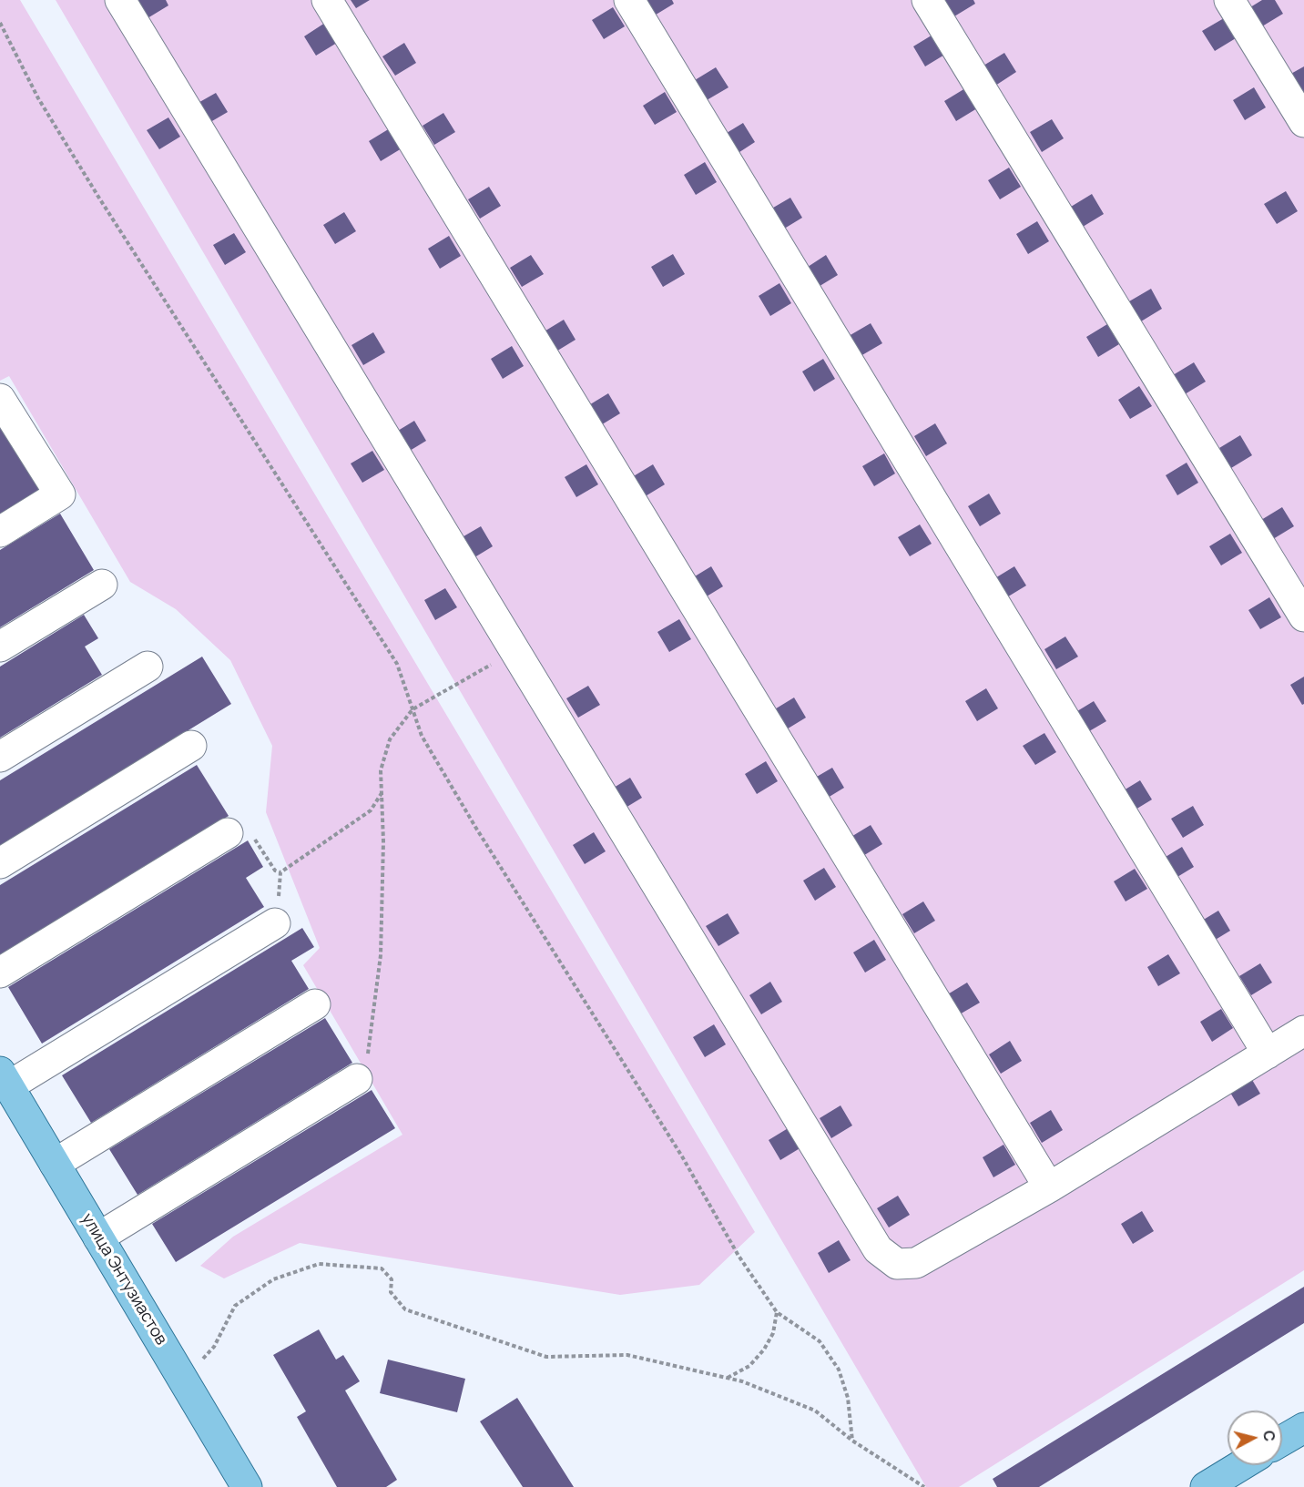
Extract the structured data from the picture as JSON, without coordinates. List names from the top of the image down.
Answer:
{
  "streets": {
    "main road": ["улица Энтузиастов"]
  },
  "north": "right"
}
